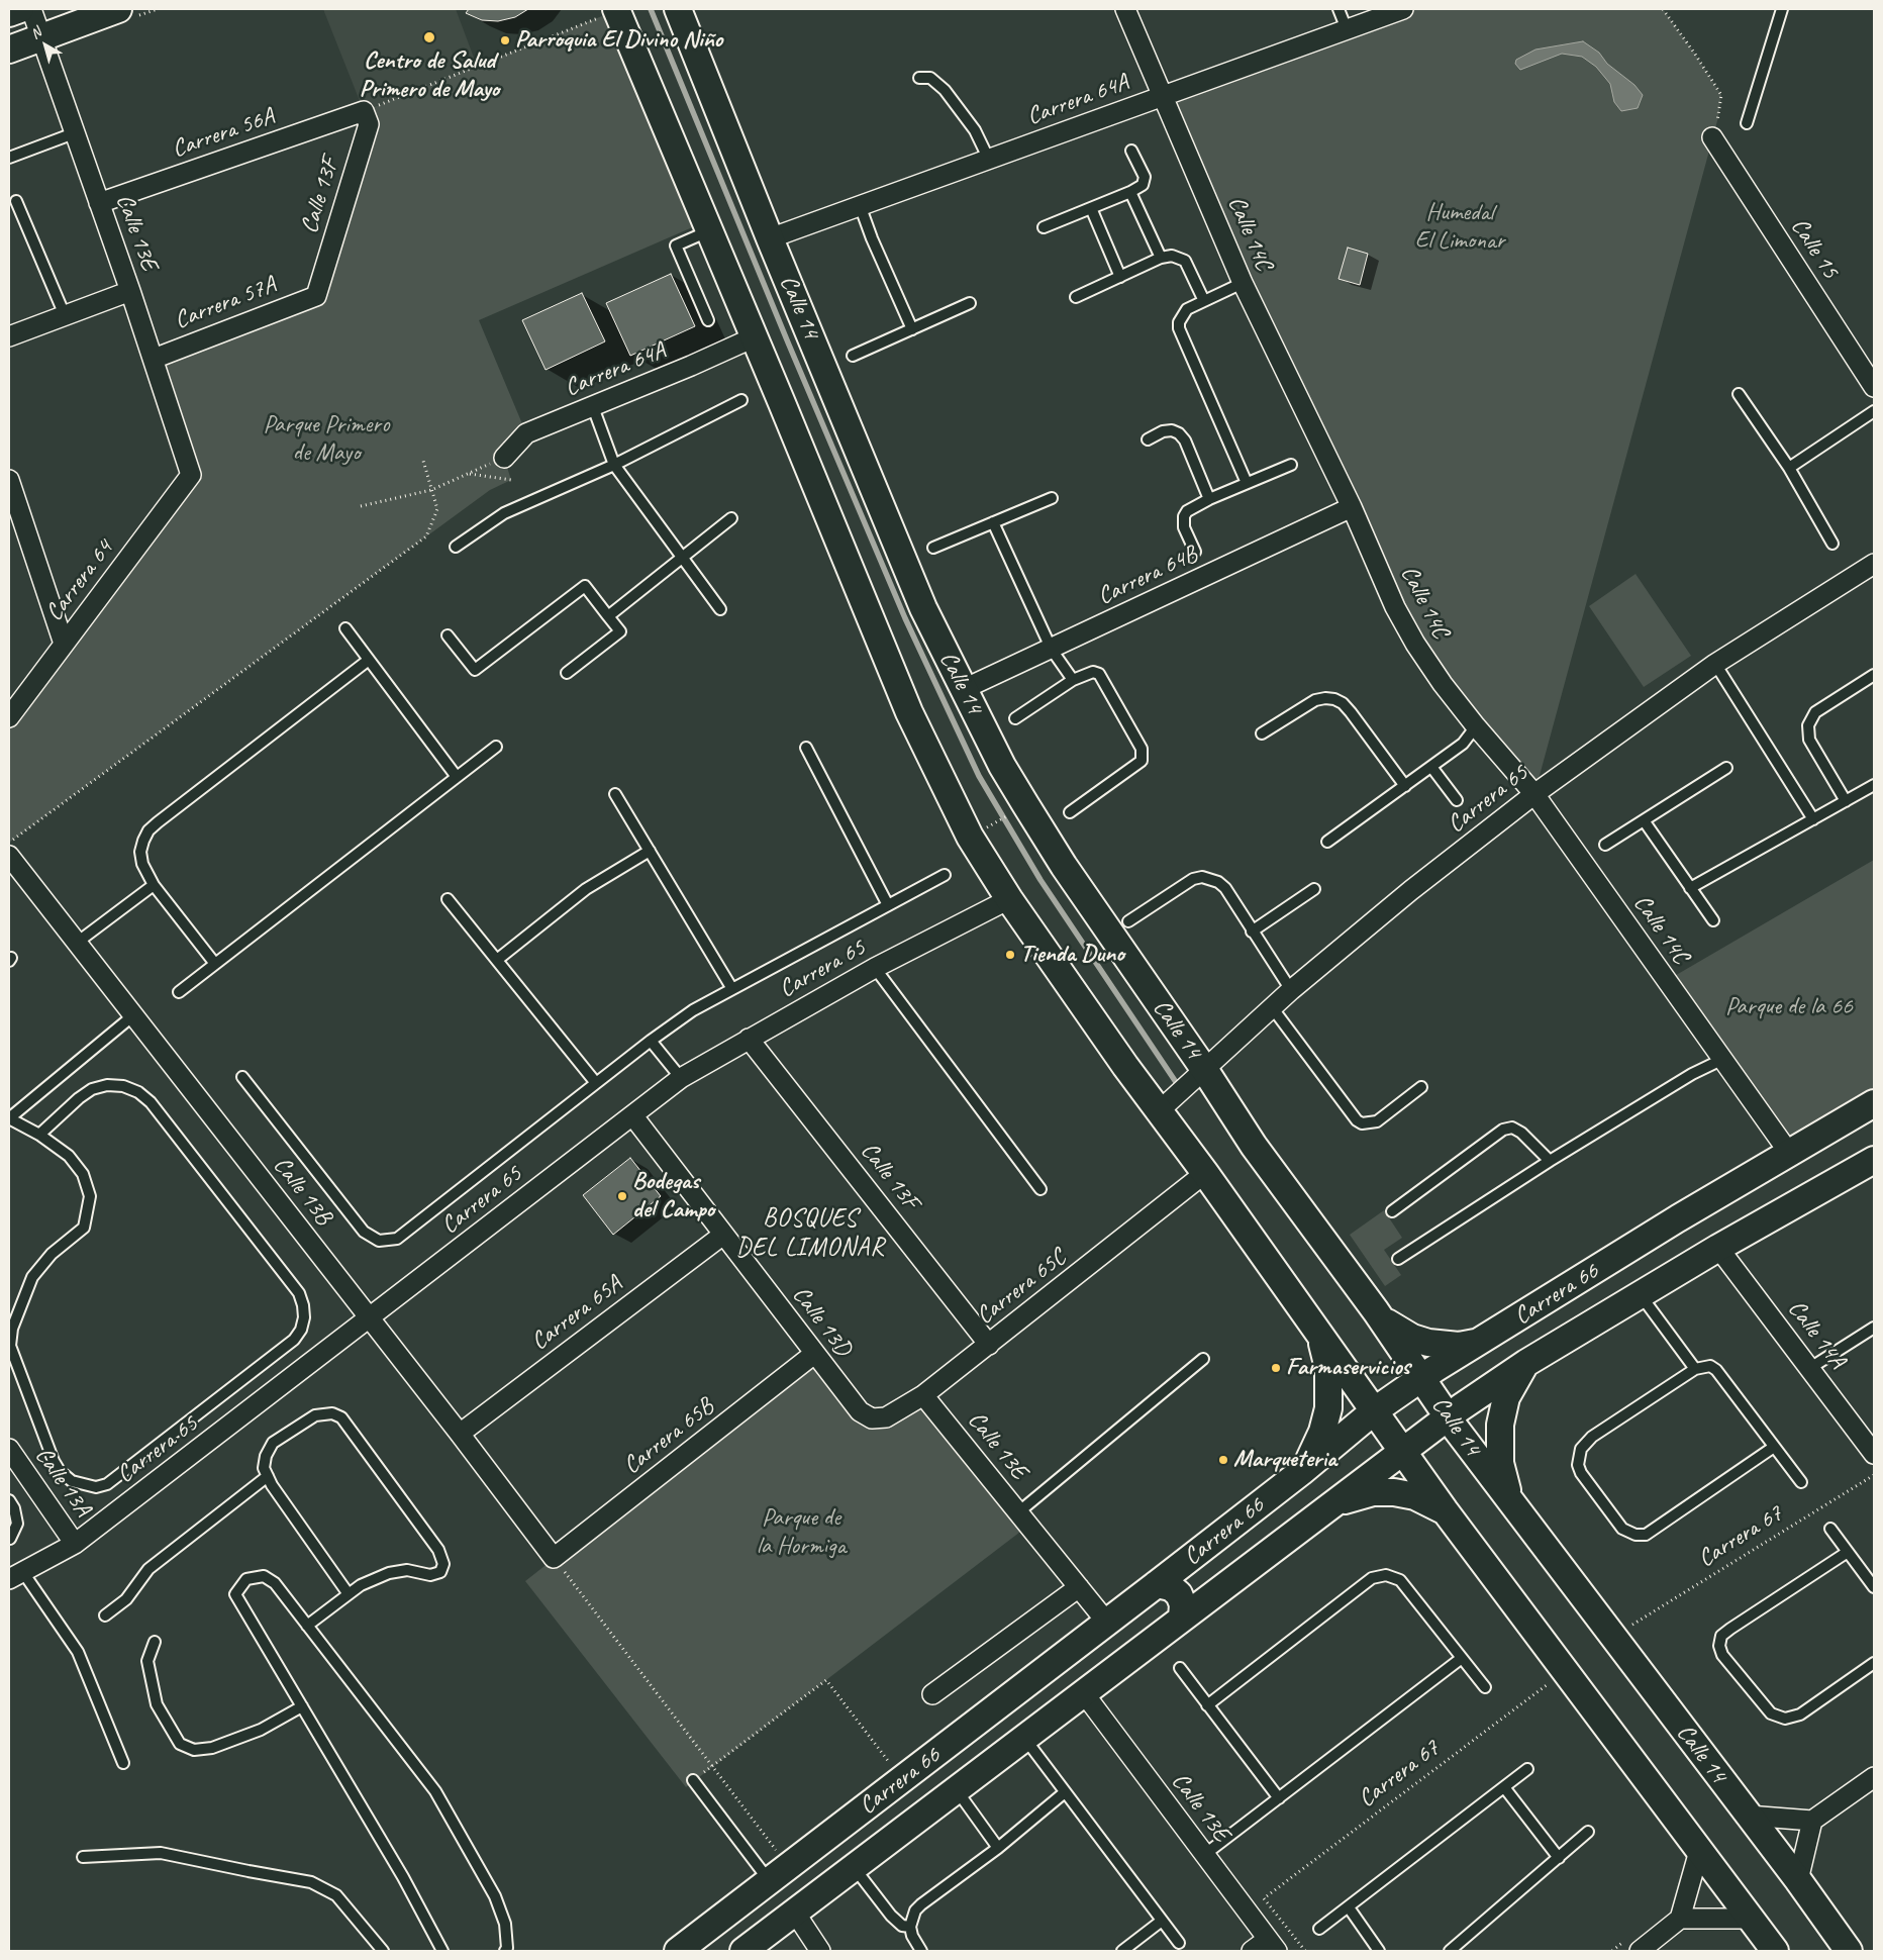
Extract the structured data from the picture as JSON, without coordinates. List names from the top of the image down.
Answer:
{
  "streets": {
    "street": [
      "Carrera 64A",
      "Carrera 56A",
      "Calle 13F",
      "Calle 13E",
      "Calle 14C",
      "Calle 15",
      "Carrera 57A",
      "Calle 14",
      "Carrera 64B",
      "Carrera 64",
      "Carrera 65",
      "Calle 13B",
      "Carrera 65C",
      "Carrera 66",
      "Carrera 65A",
      "Calle 13D",
      "Calle 14A",
      "Carrera 65B",
      "Calle 13A"
    ],
    "path": ["Carrera 67"]
  },
  "crossings": [
    ["Carrera 64A", "Calle 14C"],
    ["Carrera 64A", "Calle 14"],
    ["Carrera 56A", "Calle 13F"],
    ["Carrera 56A", "Calle 13E"],
    ["Calle 13F", "Carrera 57A"],
    ["Calle 13F", "Carrera 65"],
    ["Calle 13F", "Carrera 65C"],
    ["Calle 13E", "Carrera 57A"],
    ["Calle 13E", "Carrera 64"],
    ["Calle 13E", "Carrera 65C"],
    ["Calle 13E", "Carrera 66"],
    ["Calle 14C", "Carrera 64B"],
    ["Calle 14C", "Carrera 65"],
    ["Calle 14C", "Carrera 66"],
    ["Calle 14", "Carrera 64B"],
    ["Calle 14", "Carrera 65"],
    ["Calle 14", "Carrera 66"],
    ["Carrera 65", "Calle 13B"],
    ["Carrera 65", "Calle 13D"],
    ["Carrera 65", "Calle 13A"],
    ["Calle 13B", "Carrera 65A"],
    ["Calle 13B", "Carrera 65B"],
    ["Carrera 65C", "Calle 13D"],
    ["Carrera 66", "Calle 14A"],
    ["Carrera 65A", "Calle 13D"],
    ["Calle 13D", "Carrera 65B"]
  ],
  "districts": ["BOSQUES DEL LIMONAR"],
  "parks": [
    "Humedal El Limonar",
    "Parque Primero de Mayo",
    "Parque de la 66",
    "Parque de la Hormiga"
  ],
  "places": [
    "Centro de Salud Primero de Mayo",
    "Parroquia El Divino Niño",
    "Tienda Duno",
    "Bodegas del Campo",
    "Farmaservicios",
    "Marqueteria"
  ],
  "north": "top left"
}
